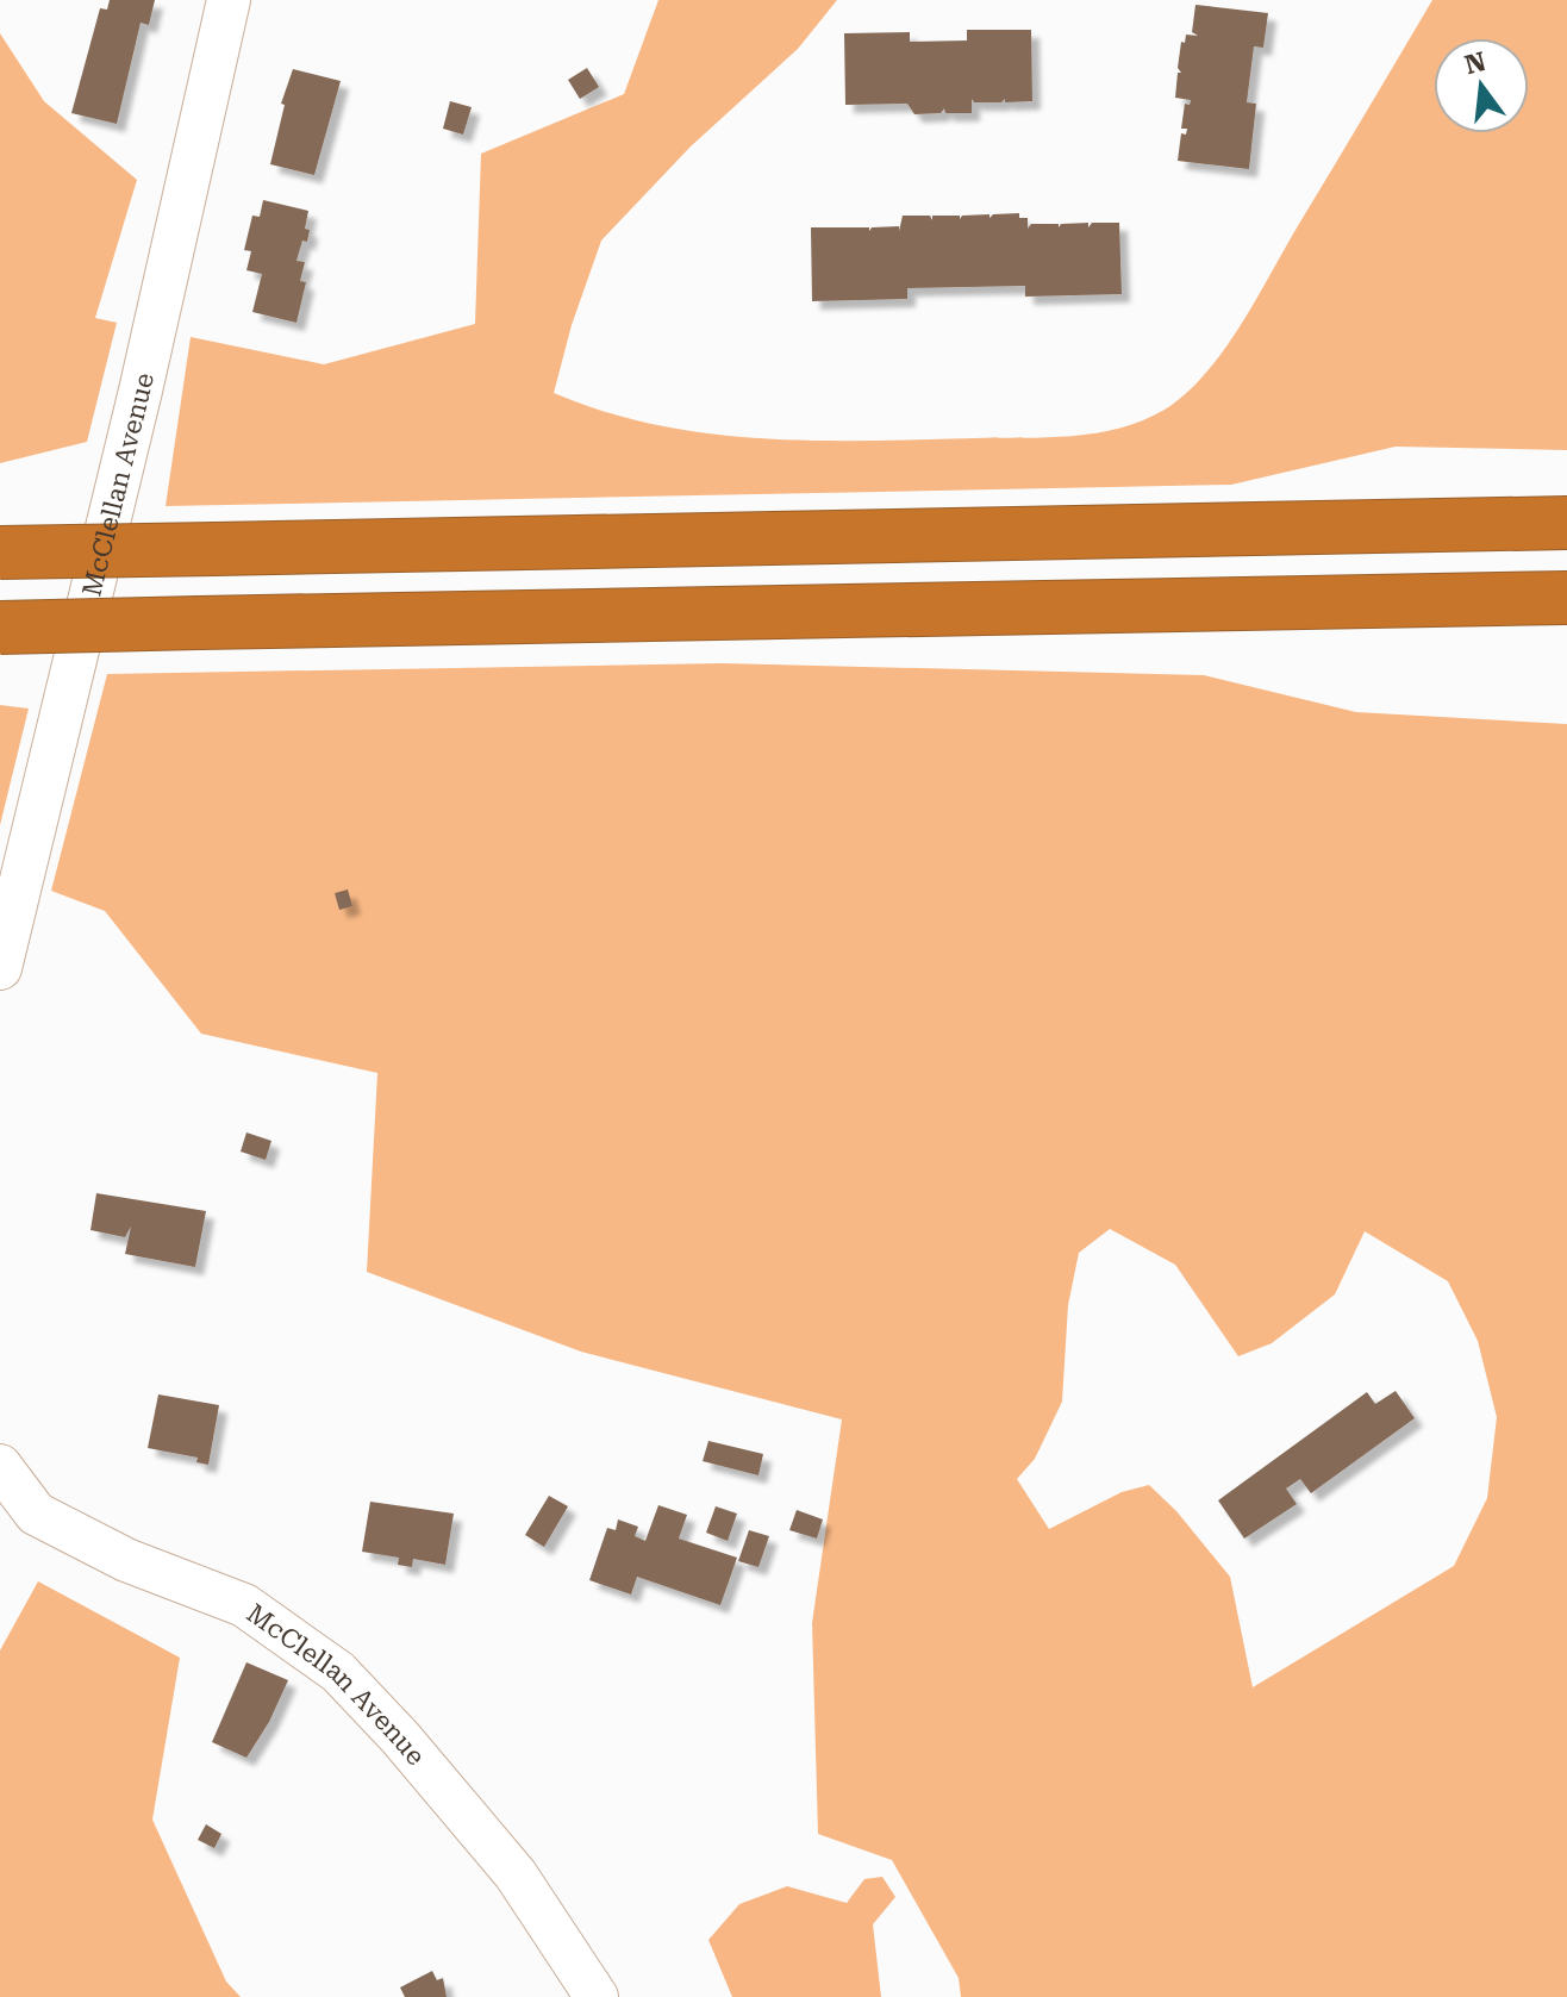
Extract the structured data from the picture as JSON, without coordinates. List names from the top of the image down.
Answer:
{
  "streets": {
    "street": ["McClellan Avenue"]
  },
  "north": "top"
}
